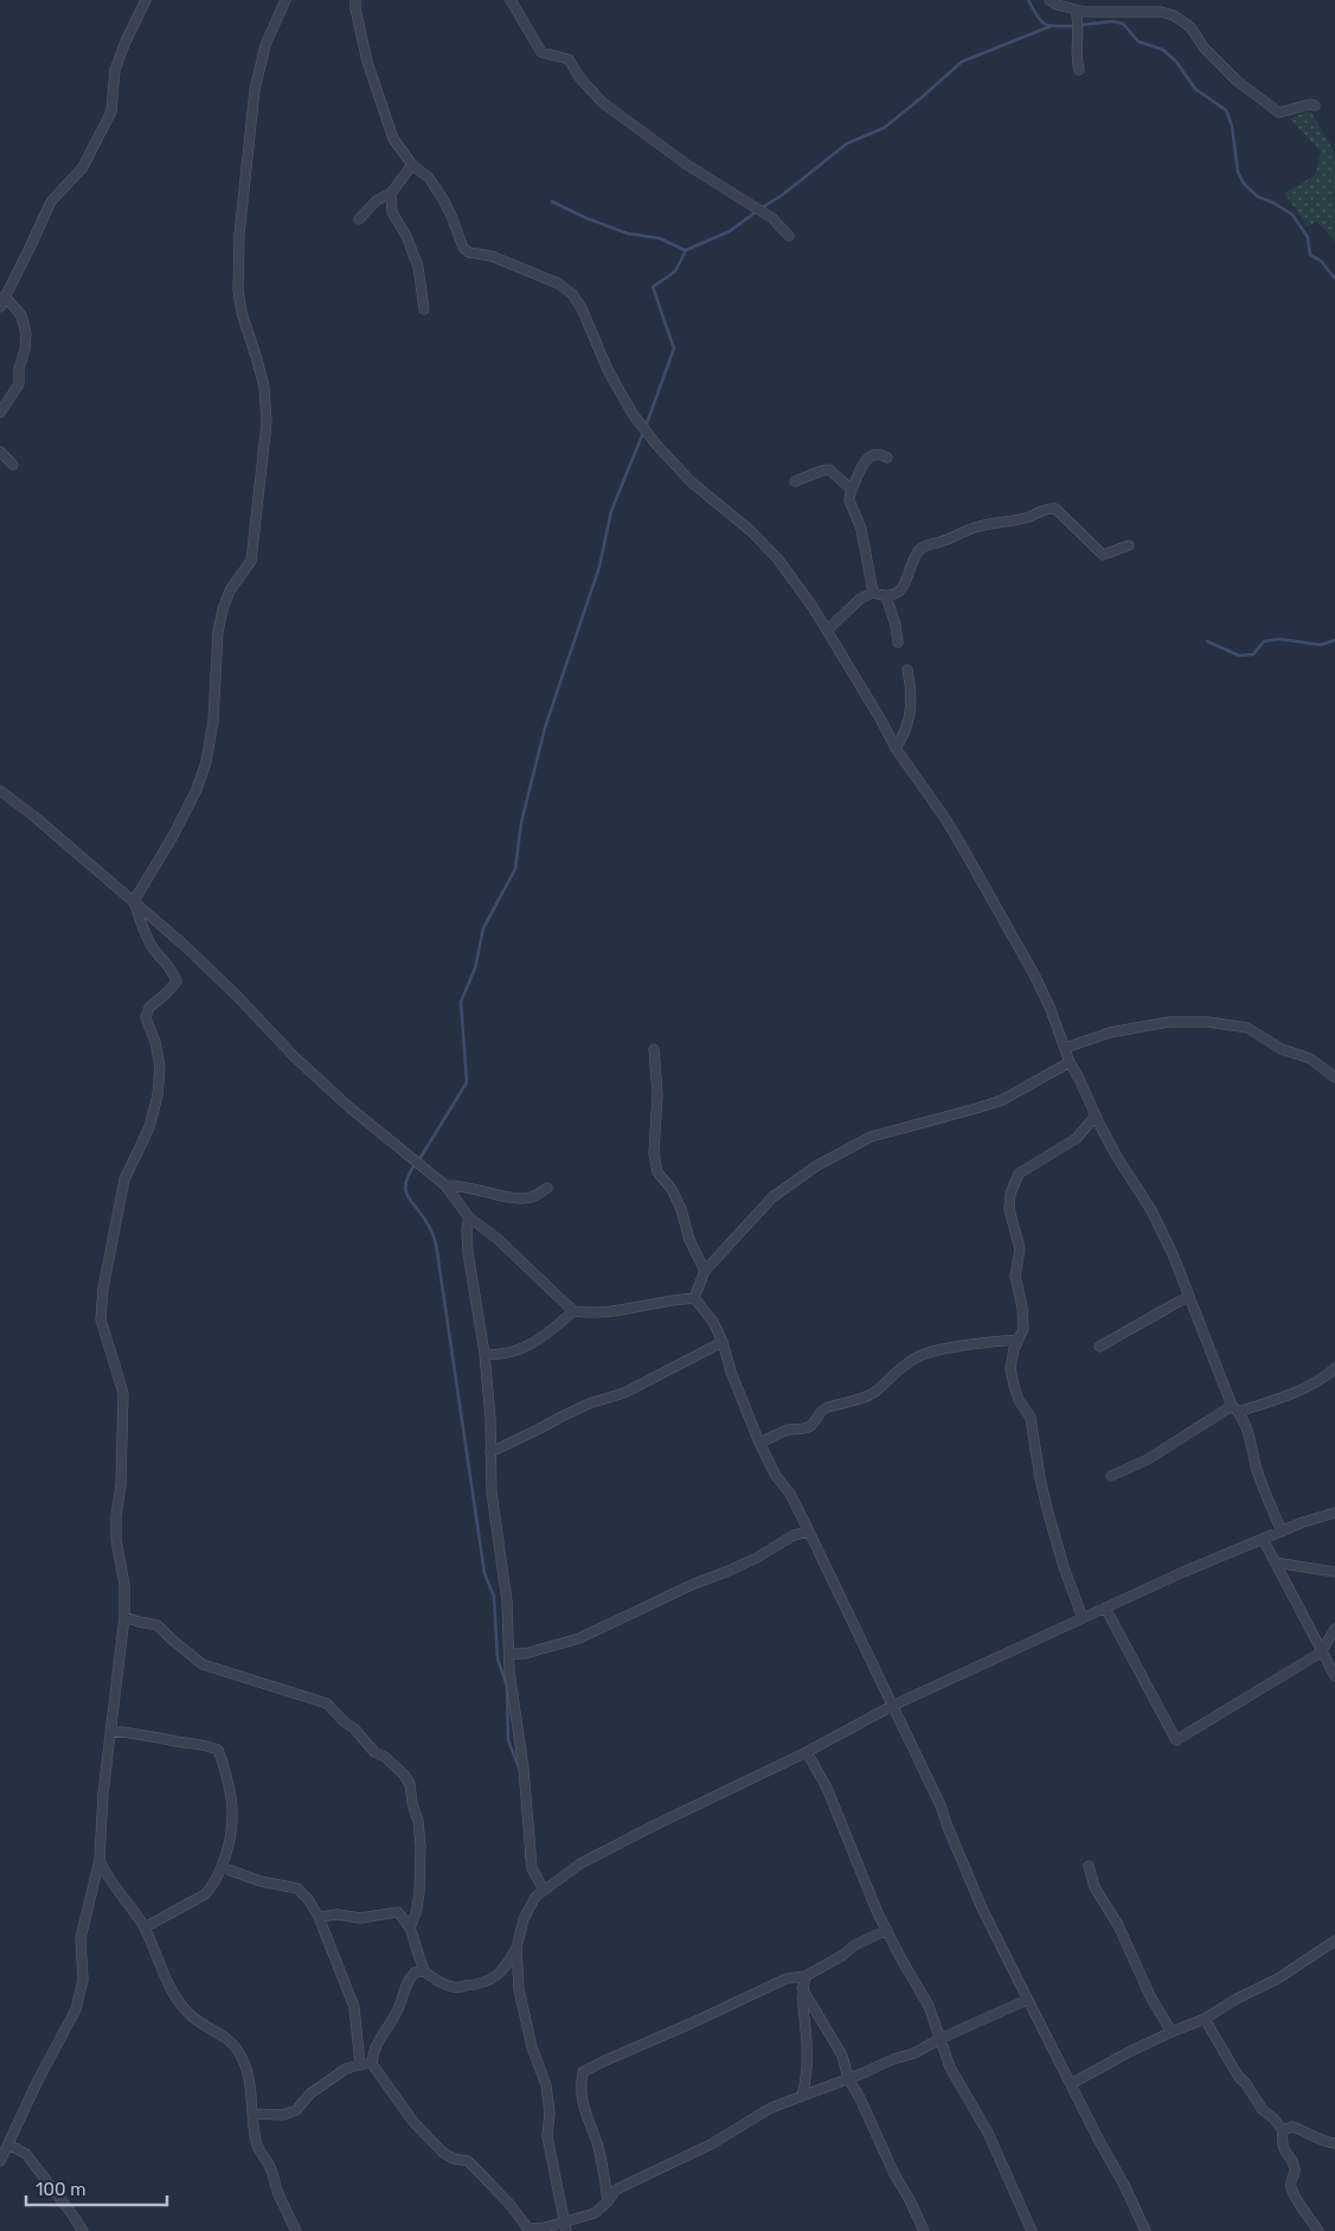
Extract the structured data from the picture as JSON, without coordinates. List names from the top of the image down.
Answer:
{
  "scale_bar": "100 m"
}
